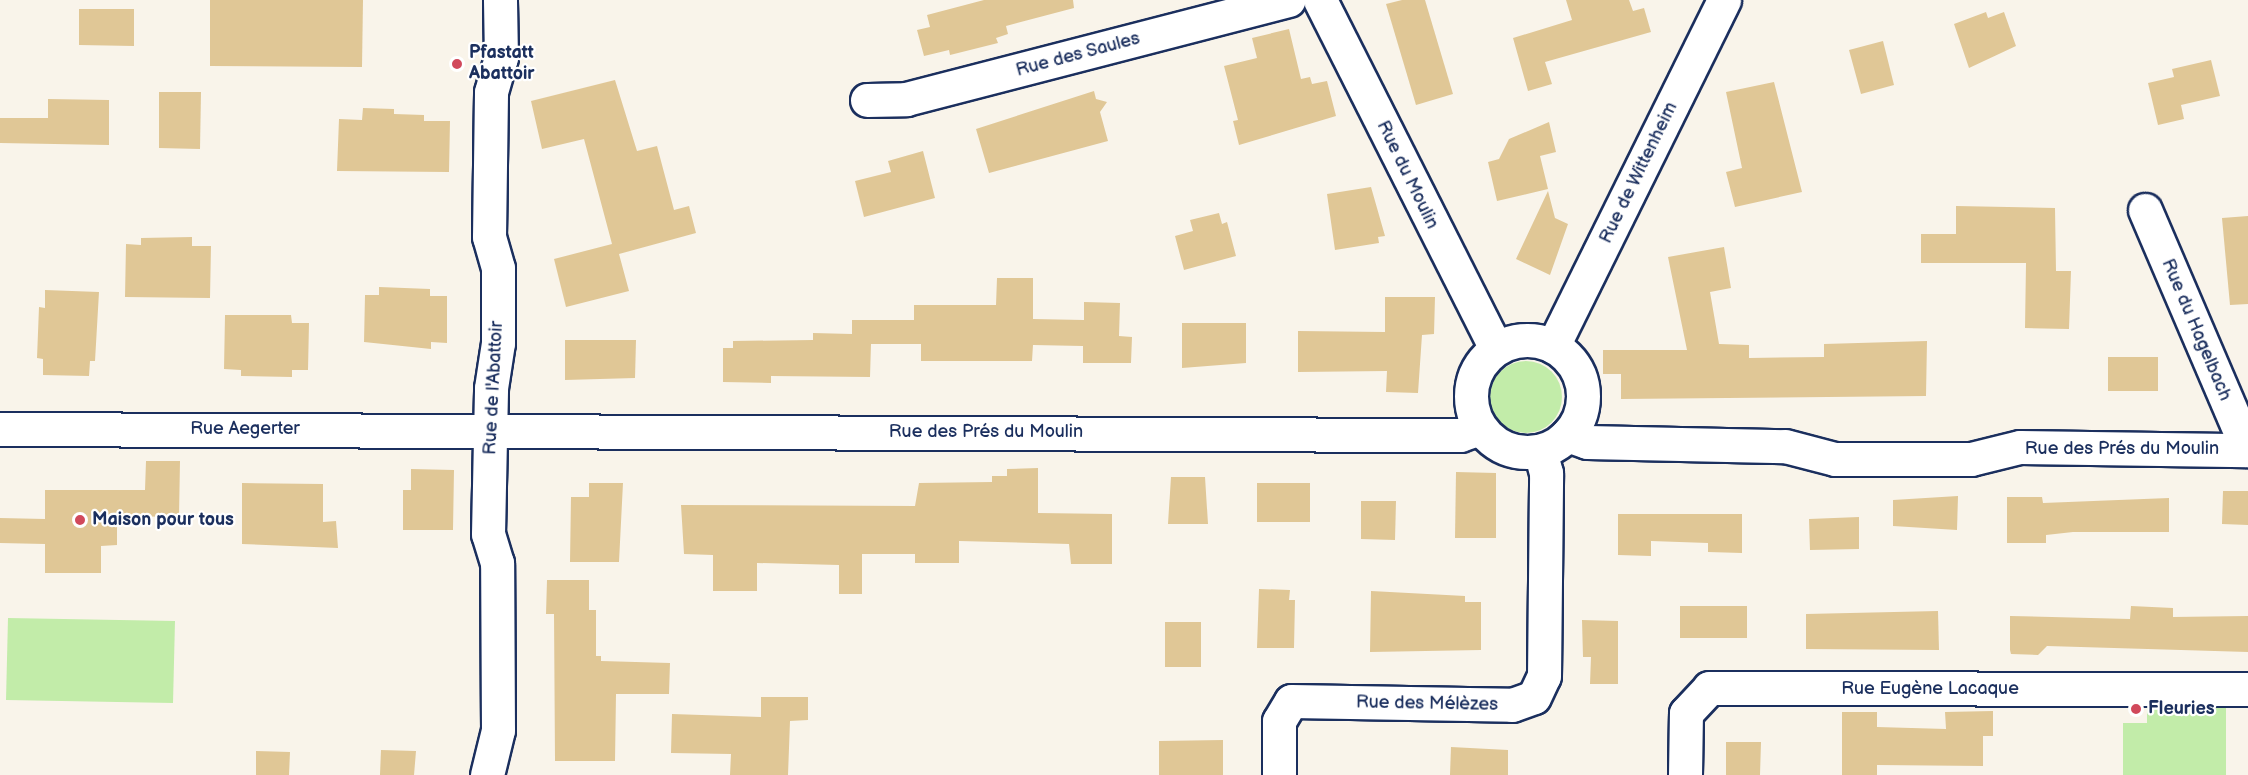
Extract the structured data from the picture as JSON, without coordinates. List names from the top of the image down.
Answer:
{
  "streets": {
    "street": [
      "Rue des Saules",
      "Rue de Wittenheim",
      "Rue du Moulin",
      "Rue du Hagelbach",
      "Rue de l'Abattoir",
      "Rue Aegerter",
      "Rue des Prés du Moulin",
      "Rue Eugène Lacaque",
      "Rue des Mélèzes"
    ]
  },
  "crossings": [
    ["Rue de Wittenheim", "Rue du Moulin"],
    ["Rue de Wittenheim", "Rue des Prés du Moulin"],
    ["Rue de Wittenheim", "Rue des Mélèzes"],
    ["Rue du Moulin", "Rue des Prés du Moulin"],
    ["Rue du Moulin", "Rue des Mélèzes"],
    ["Rue du Hagelbach", "Rue des Prés du Moulin"],
    ["Rue de l'Abattoir", "Rue Aegerter"],
    ["Rue de l'Abattoir", "Rue des Prés du Moulin"],
    ["Rue Aegerter", "Rue des Prés du Moulin"],
    ["Rue des Prés du Moulin", "Rue des Mélèzes"]
  ],
  "places": ["Pfastatt Abattoir", "Maison pour tous", "Fleuries"]
}
